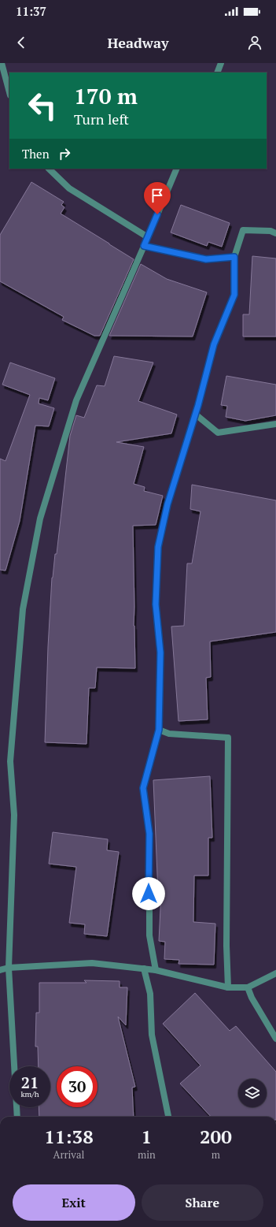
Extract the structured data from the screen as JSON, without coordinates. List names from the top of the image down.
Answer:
{
  "page": {
    "status": "11:37",
    "header": "Headway",
    "turn": ["170 m", "Turn left"],
    "then": "Then",
    "speed": "21 km/h",
    "limit": "30",
    "eta": [
      "11:38",
      "Arrival",
      "1",
      "min",
      "200",
      "m"
    ],
    "buttons": ["Exit", "Share"]
  }
}
